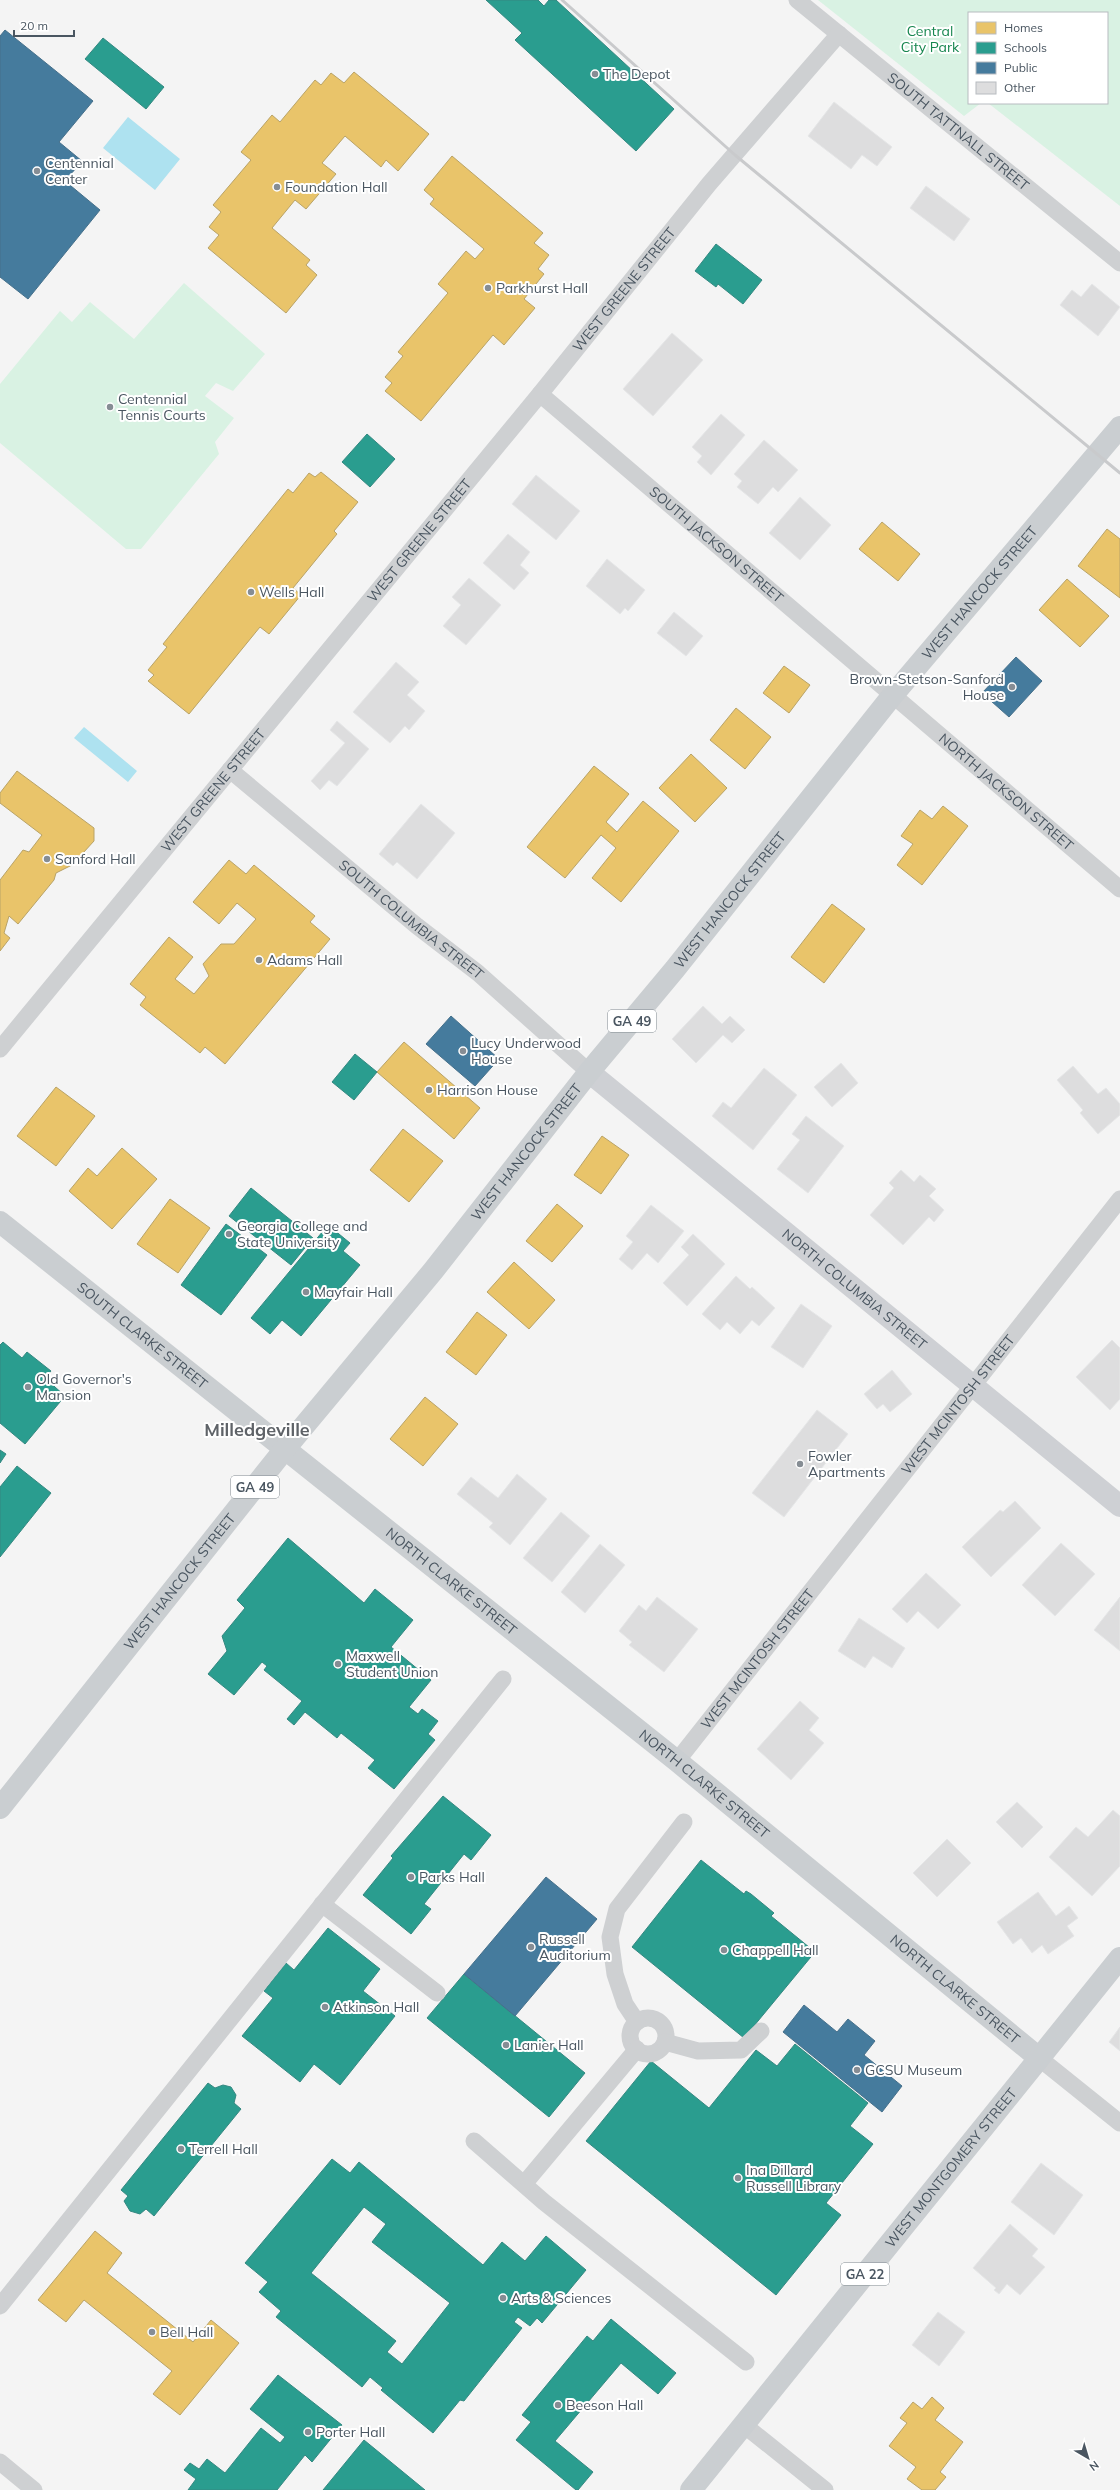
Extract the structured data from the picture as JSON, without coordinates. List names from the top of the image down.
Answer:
{
  "streets": {
    "main road": [
      "WEST HANCOCK STREET",
      "GA 49",
      "SOUTH CLARKE STREET",
      "NORTH CLARKE STREET",
      "WEST MONTGOMERY STREET",
      "GA 22"
    ],
    "street": [
      "SOUTH TATTNALL STREET",
      "WEST GREENE STREET",
      "SOUTH JACKSON STREET",
      "NORTH JACKSON STREET",
      "SOUTH COLUMBIA STREET",
      "NORTH COLUMBIA STREET",
      "WEST MCINTOSH STREET"
    ]
  },
  "crossings": [
    ["SOUTH TATTNALL STREET", "WEST GREENE STREET"],
    ["WEST GREENE STREET", "SOUTH JACKSON STREET"],
    ["WEST GREENE STREET", "SOUTH COLUMBIA STREET"],
    ["SOUTH JACKSON STREET", "WEST HANCOCK STREET"],
    ["SOUTH JACKSON STREET", "NORTH JACKSON STREET"],
    ["WEST HANCOCK STREET", "NORTH JACKSON STREET"],
    ["WEST HANCOCK STREET", "SOUTH COLUMBIA STREET"],
    ["WEST HANCOCK STREET", "NORTH COLUMBIA STREET"],
    ["WEST HANCOCK STREET", "SOUTH CLARKE STREET"],
    ["WEST HANCOCK STREET", "NORTH CLARKE STREET"],
    ["SOUTH COLUMBIA STREET", "NORTH COLUMBIA STREET"],
    ["NORTH COLUMBIA STREET", "WEST MCINTOSH STREET"],
    ["SOUTH CLARKE STREET", "NORTH CLARKE STREET"],
    ["WEST MCINTOSH STREET", "NORTH CLARKE STREET"],
    ["NORTH CLARKE STREET", "WEST MONTGOMERY STREET"]
  ],
  "districts": ["Milledgeville"],
  "parks": ["Central City Park"],
  "places": [
    "The Depot",
    "Centennial Center",
    "Foundation Hall",
    "Parkhurst Hall",
    "Centennial Tennis Courts",
    "Wells Hall",
    "Brown-Stetson-Sanford House",
    "Sanford Hall",
    "Adams Hall",
    "Lucy Underwood House",
    "Harrison House",
    "Georgia College and State University",
    "Mayfair Hall",
    "Old Governor's Mansion",
    "Fowler Apartments",
    "Maxwell Student Union",
    "Parks Hall",
    "Russell Auditorium",
    "Chappell Hall",
    "Atkinson Hall",
    "Lanier Hall",
    "GCSU Museum",
    "Terrell Hall",
    "Ina Dillard Russell Library",
    "Arts & Sciences",
    "Bell Hall",
    "Beeson Hall",
    "Porter Hall"
  ],
  "legend": [
    "Homes",
    "Schools",
    "Public",
    "Other"
  ],
  "scale_bar": "20 m",
  "north": "bottom right"
}
